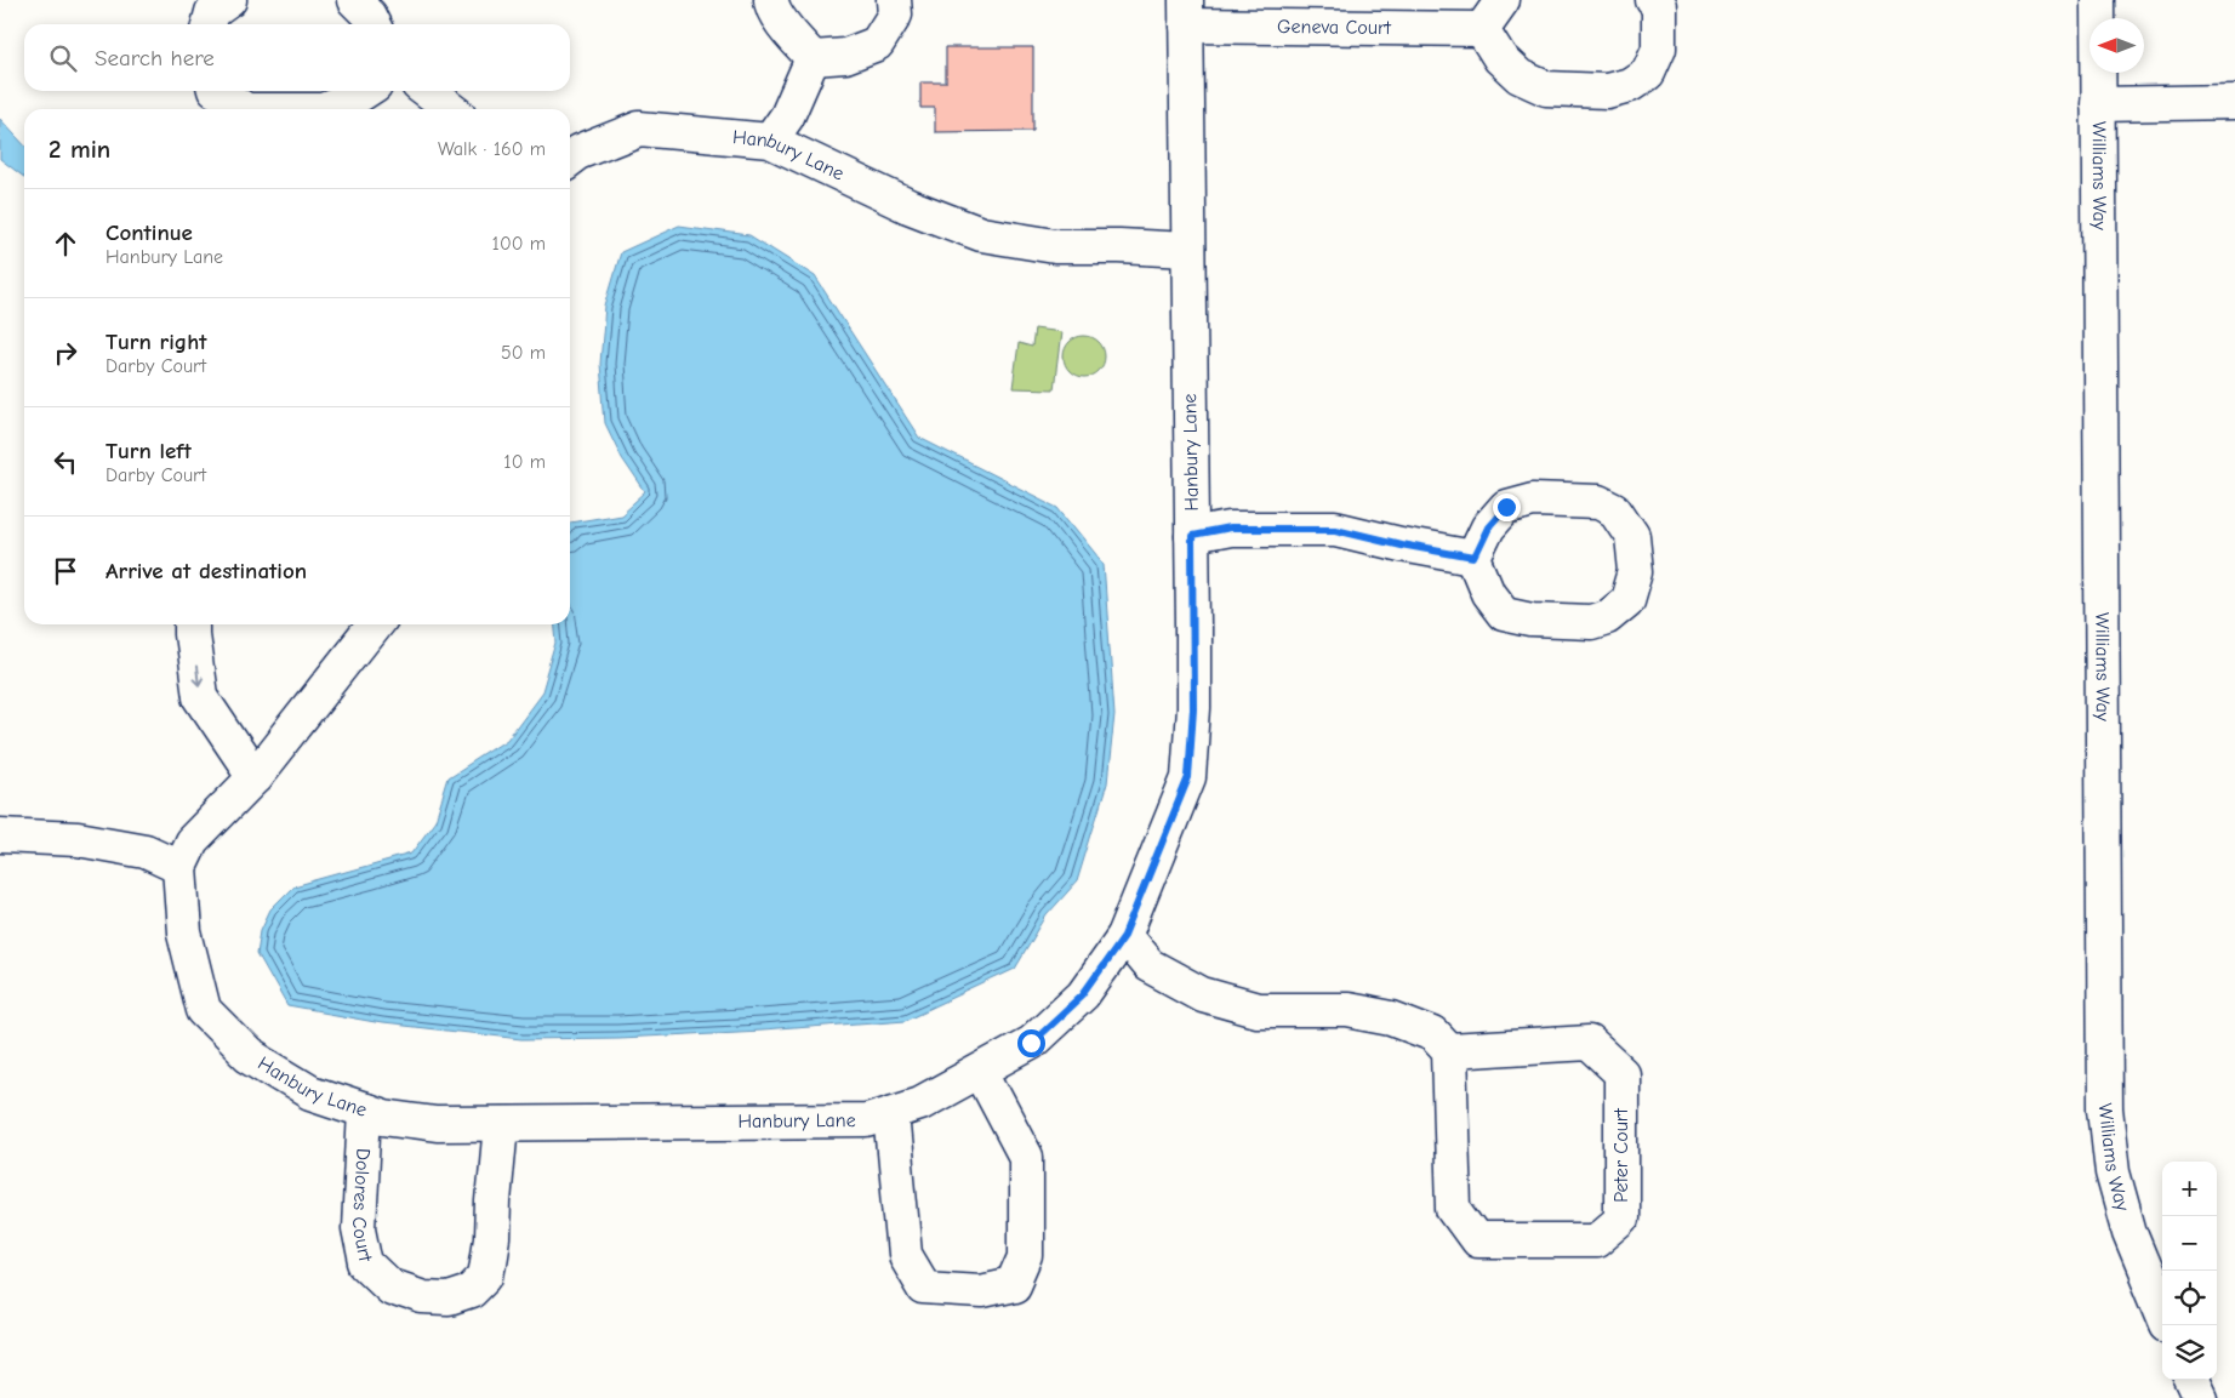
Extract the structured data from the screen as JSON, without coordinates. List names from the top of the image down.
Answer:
{
  "streets": {
    "street": [
      "Geneva Court",
      "Hanbury Lane",
      "Williams Way",
      "Peter Court",
      "Dolores Court"
    ]
  },
  "crossings": [
    ["Geneva Court", "Hanbury Lane"],
    ["Hanbury Lane", "Dolores Court"]
  ],
  "north": "left",
  "page": {
    "search": "Search here",
    "heading": ["2 min", "Walk · 160 m"],
    "list": [
      ["Continue", "Hanbury Lane", "100 m"],
      ["Turn right", "Darby Court", "50 m"],
      ["Turn left", "Darby Court", "10 m"],
      "Arrive at destination"
    ],
    "map_buttons": ["+", "−"]
  }
}
